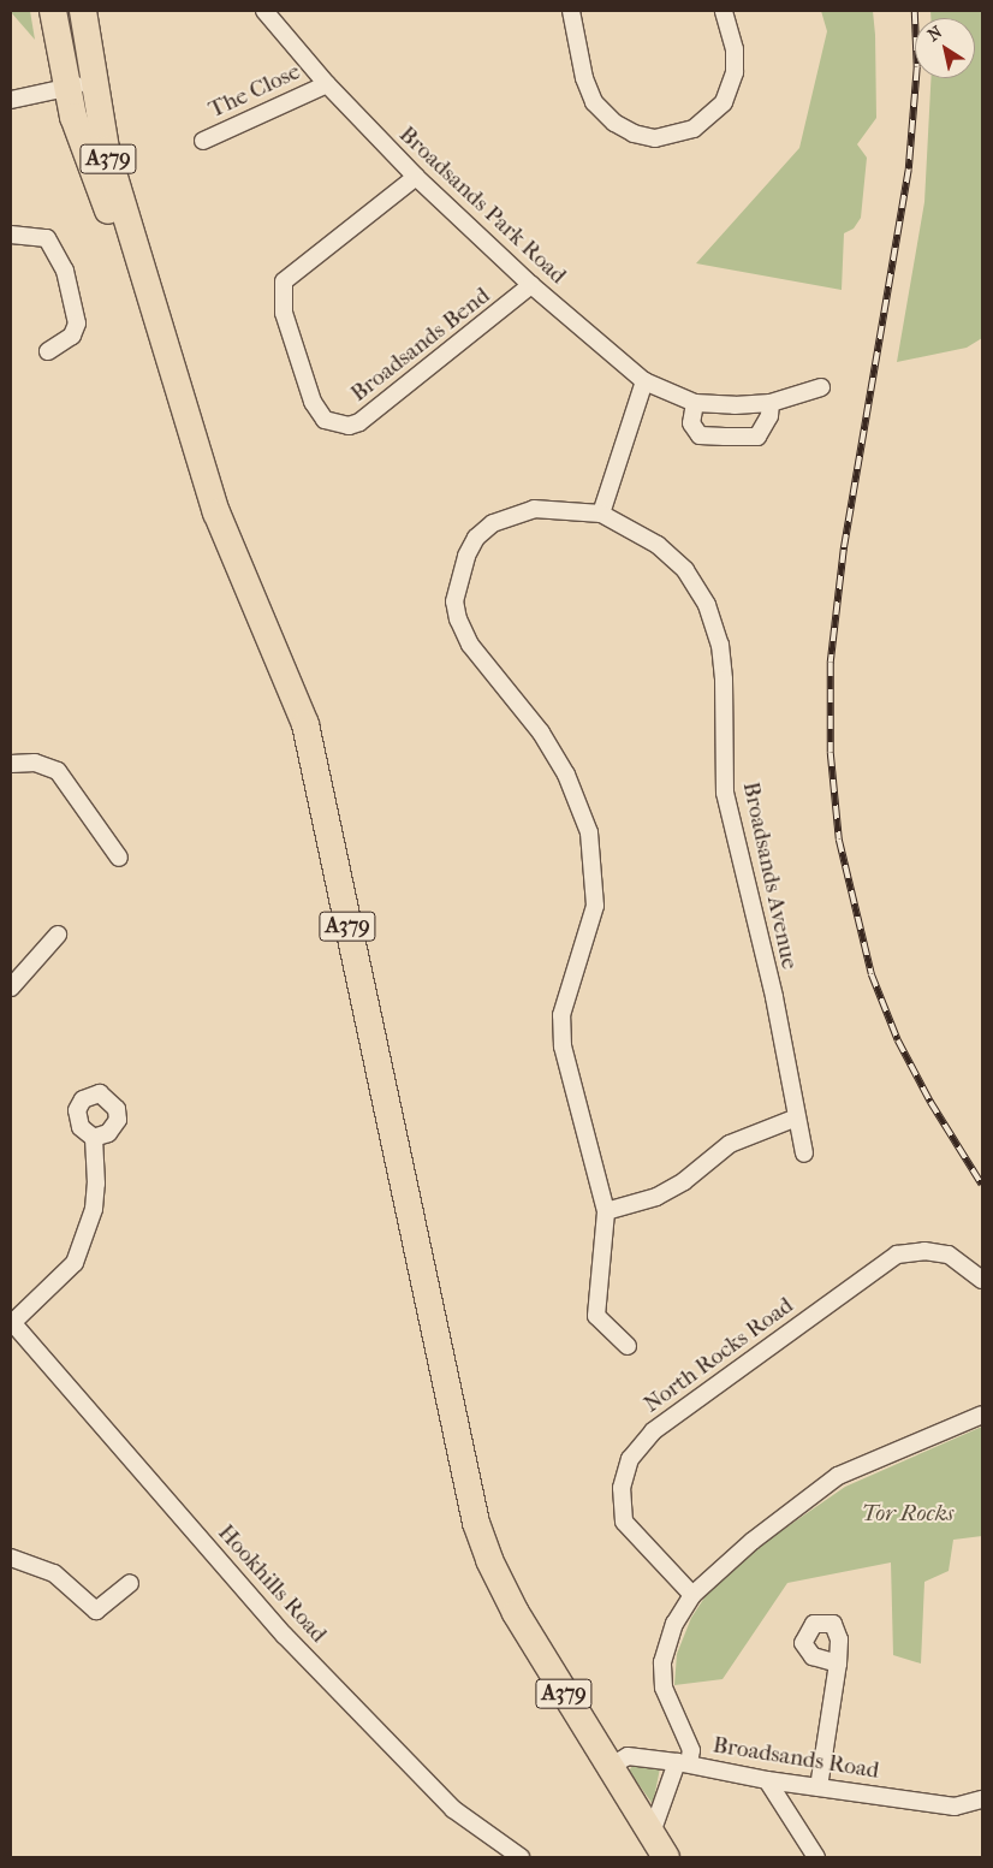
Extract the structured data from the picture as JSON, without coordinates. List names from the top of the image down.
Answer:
{
  "streets": {
    "main road": ["A379"],
    "street": [
      "The Close",
      "Broadsands Park Road",
      "Broadsands Bend",
      "Broadsands Avenue",
      "North Rocks Road",
      "Hookhills Road",
      "Broadsands Road"
    ]
  },
  "crossings": [
    ["The Close", "Broadsands Park Road"],
    ["A379", "Broadsands Road"],
    ["Broadsands Park Road", "Broadsands Bend"]
  ],
  "parks": ["Tor Rocks"],
  "north": "top left"
}
